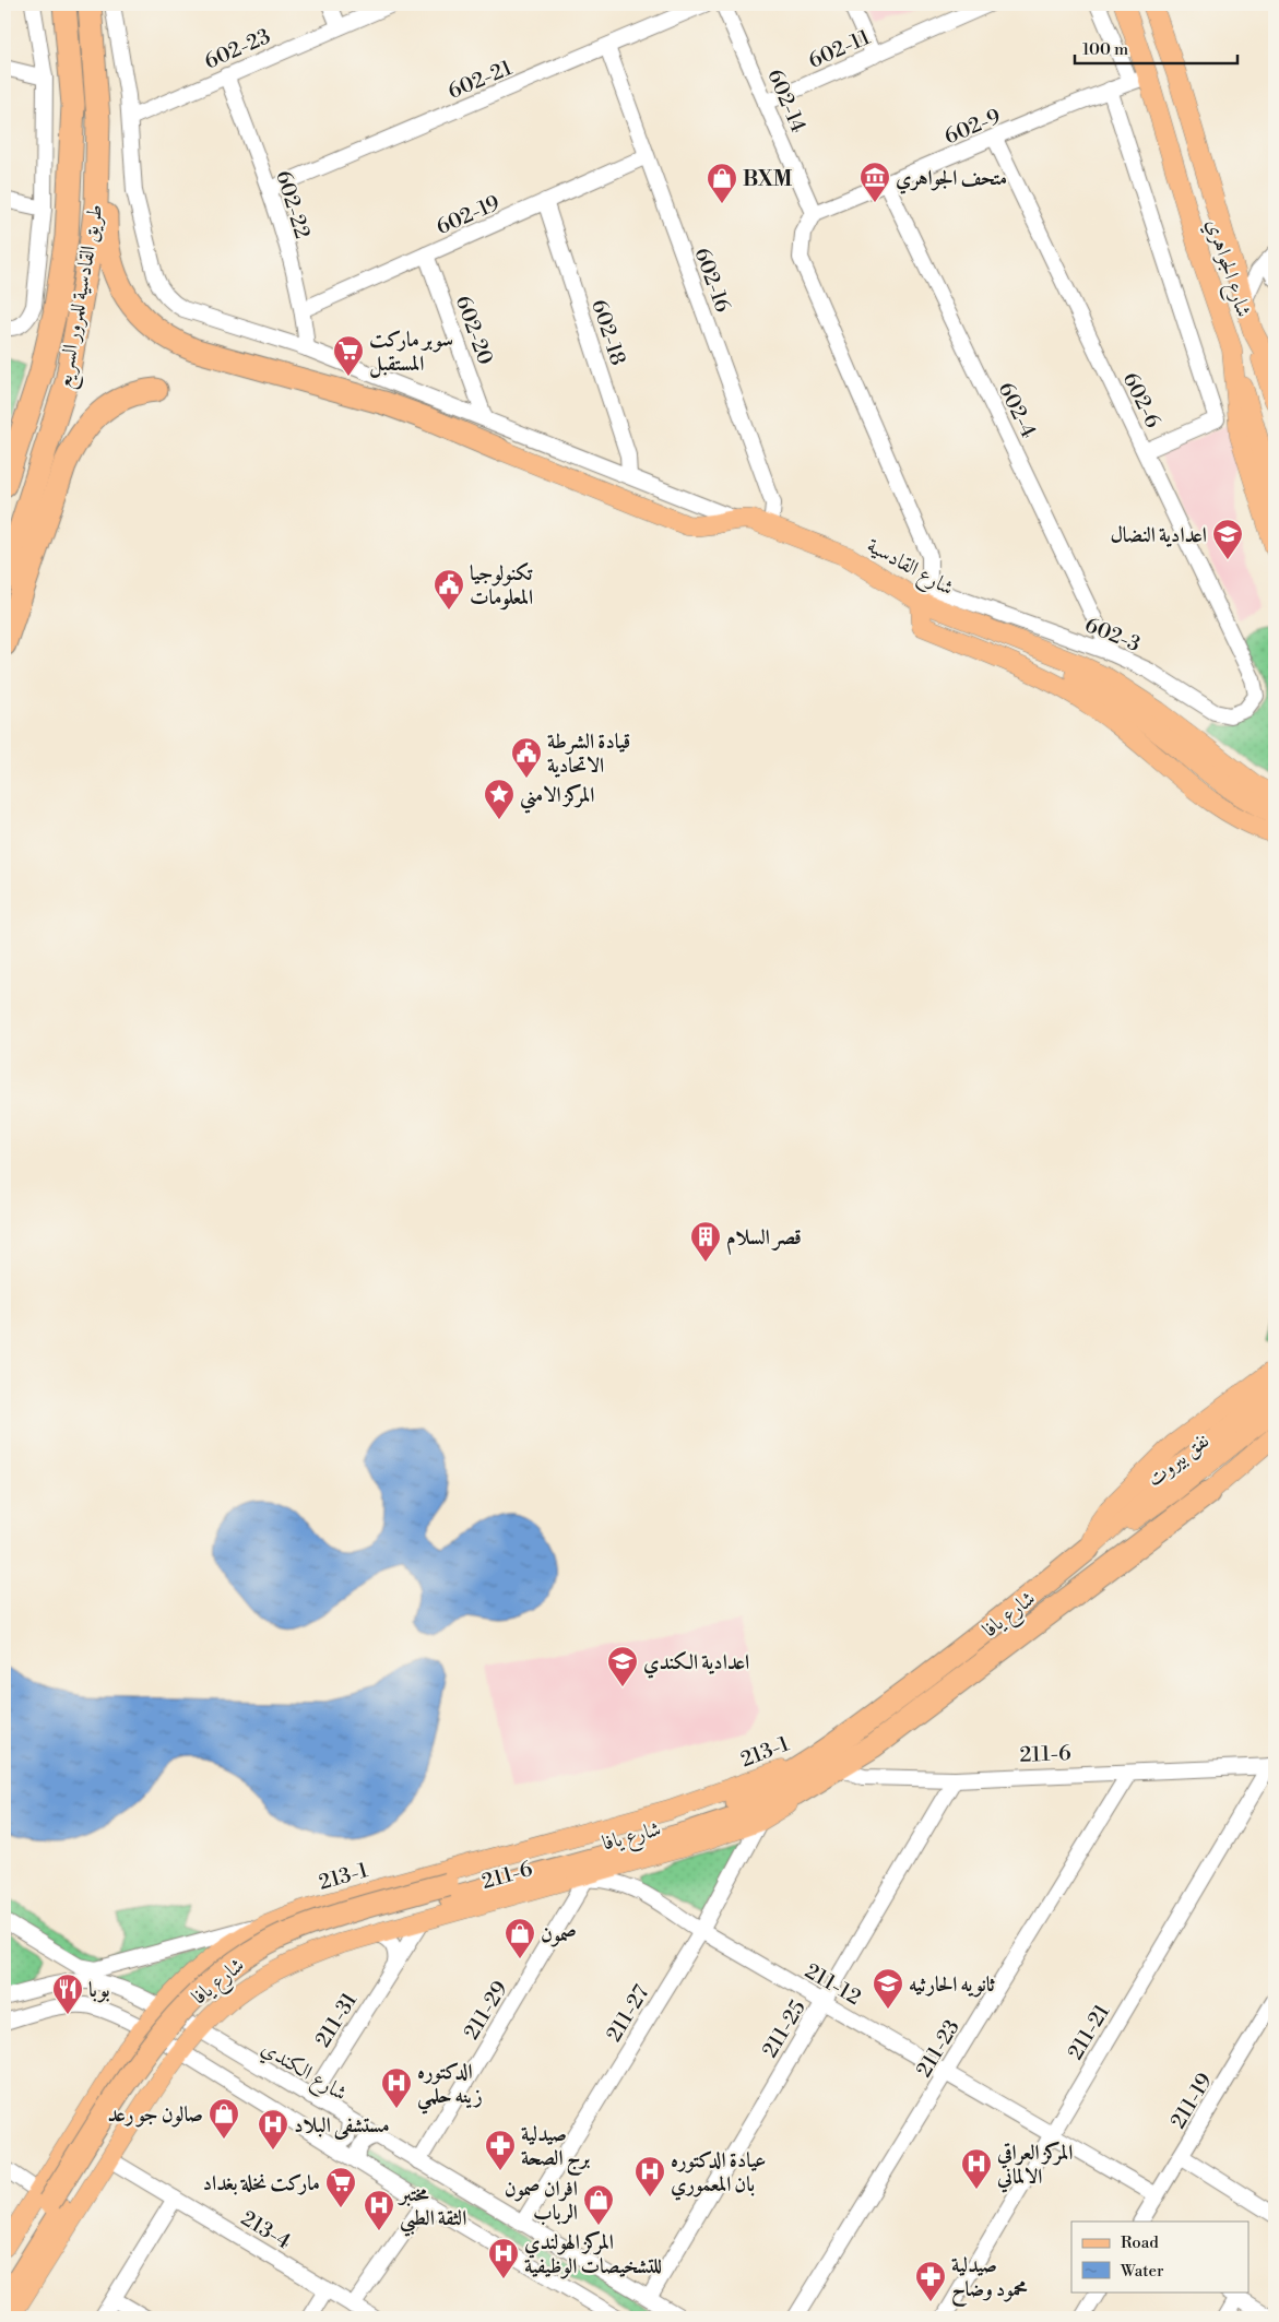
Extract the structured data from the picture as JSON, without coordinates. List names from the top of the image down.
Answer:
{
  "streets": {
    "highway": ["طريق القادسية للمرور السريع", "شارع يافا"],
    "main road": [
      "شارع الجواهري",
      "شارع القادسية",
      "نفق بيروت",
      "213-1",
      "211-6"
    ],
    "street": [
      "602-23",
      "602-11",
      "602-21",
      "602-14",
      "602-9",
      "602-22",
      "602-19",
      "602-16",
      "602-20",
      "602-18",
      "602-6",
      "602-4",
      "602-3",
      "211-12",
      "211-29",
      "211-27",
      "211-31",
      "211-25",
      "211-21",
      "211-23",
      "شارع الكندي",
      "211-19",
      "213-4"
    ]
  },
  "crossings": [
    ["602-23", "602-22"],
    ["602-11", "602-14"],
    ["602-21", "602-22"],
    ["602-21", "602-16"],
    ["602-14", "602-9"],
    ["602-9", "شارع الجواهري"],
    ["602-9", "602-6"],
    ["602-9", "602-4"],
    ["602-22", "602-19"],
    ["602-19", "602-16"],
    ["602-19", "602-20"],
    ["602-19", "602-18"],
    ["602-16", "شارع القادسية"],
    ["602-6", "602-3"],
    ["602-4", "602-3"],
    ["شارع القادسية", "602-3"],
    ["نفق بيروت", "شارع يافا"],
    ["شارع يافا", "213-1"],
    ["شارع يافا", "211-6"],
    ["213-1", "211-6"],
    ["213-1", "شارع الكندي"],
    ["211-6", "211-12"],
    ["211-6", "211-29"],
    ["211-6", "211-27"],
    ["211-6", "211-31"],
    ["211-6", "211-25"],
    ["211-6", "211-21"],
    ["211-6", "211-23"],
    ["211-6", "شارع الكندي"],
    ["211-12", "211-29"],
    ["211-12", "211-27"],
    ["211-12", "211-25"],
    ["211-12", "211-21"],
    ["211-12", "211-23"],
    ["211-12", "211-19"],
    ["211-29", "شارع الكندي"],
    ["211-27", "شارع الكندي"],
    ["211-31", "شارع الكندي"],
    ["211-25", "شارع الكندي"]
  ],
  "places": {
    "museum": ["متحف الجواهري"],
    "shop": [
      "BXM",
      "صمون",
      "صالون جو رعد",
      "افران صمون الرباب"
    ],
    "supermarket": ["سوبر ماركت المستقبل", "ماركت نخلة بغداد"],
    "school or university": ["اعدادية النضال", "اعدادية الكندي", "ثانويه الحارثيه"],
    "public building": ["تكنولوجيا المعلومات", "قيادة الشرطة الاتحادية"],
    "place": ["المركز الامني"],
    "building": ["قصر السلام"],
    "restaurant": ["بوبا"],
    "hospital": [
      "الدكتوره زينه حلمي",
      "مستشفى البلاد",
      "المركز العراقي الالماني",
      "عيادة الدكتوره بان المعموري",
      "مختبر الثقة الطبي",
      "المركز الهولندي للتشخيصات الوظيفية"
    ],
    "pharmacy": ["صيدلية برج الصحة", "صيدلية محمود وضاح"]
  },
  "legend": ["Road", "Water"],
  "scale_bar": "100 m"
}
